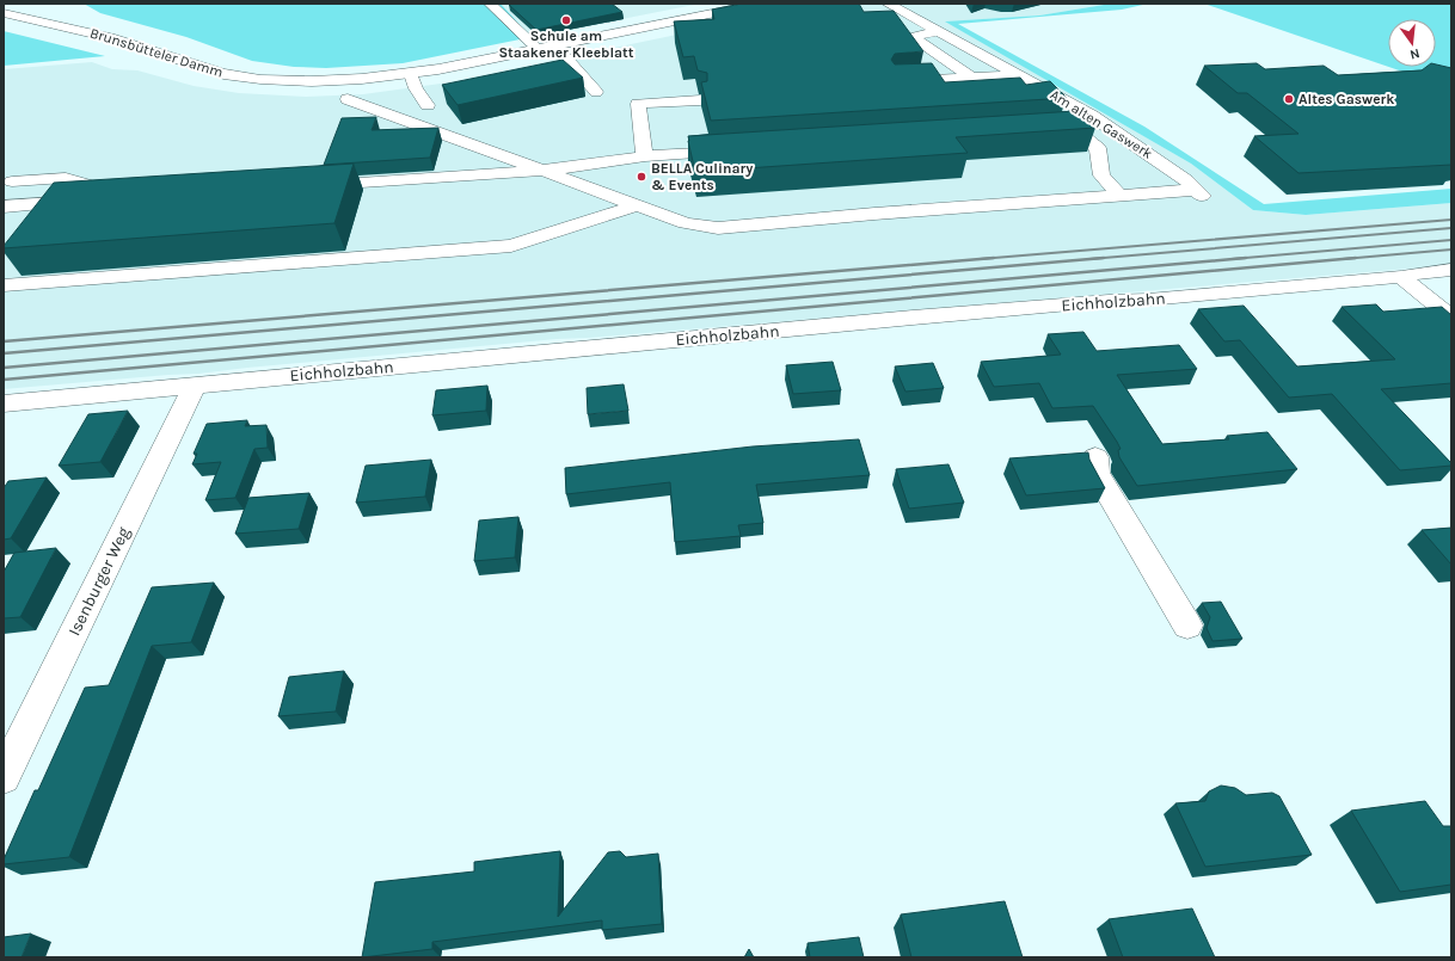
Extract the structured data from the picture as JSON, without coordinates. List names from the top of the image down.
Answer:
{
  "streets": {
    "street": [
      "Brunsbütteler Damm",
      "Am alten Gaswerk",
      "Eichholzbahn",
      "Isenburger Weg"
    ]
  },
  "crossings": [
    ["Eichholzbahn", "Isenburger Weg"]
  ],
  "places": ["Schule am Staakener Kleeblatt", "Altes Gaswerk", "BELLA Culinary & Events"],
  "north": "bottom"
}
